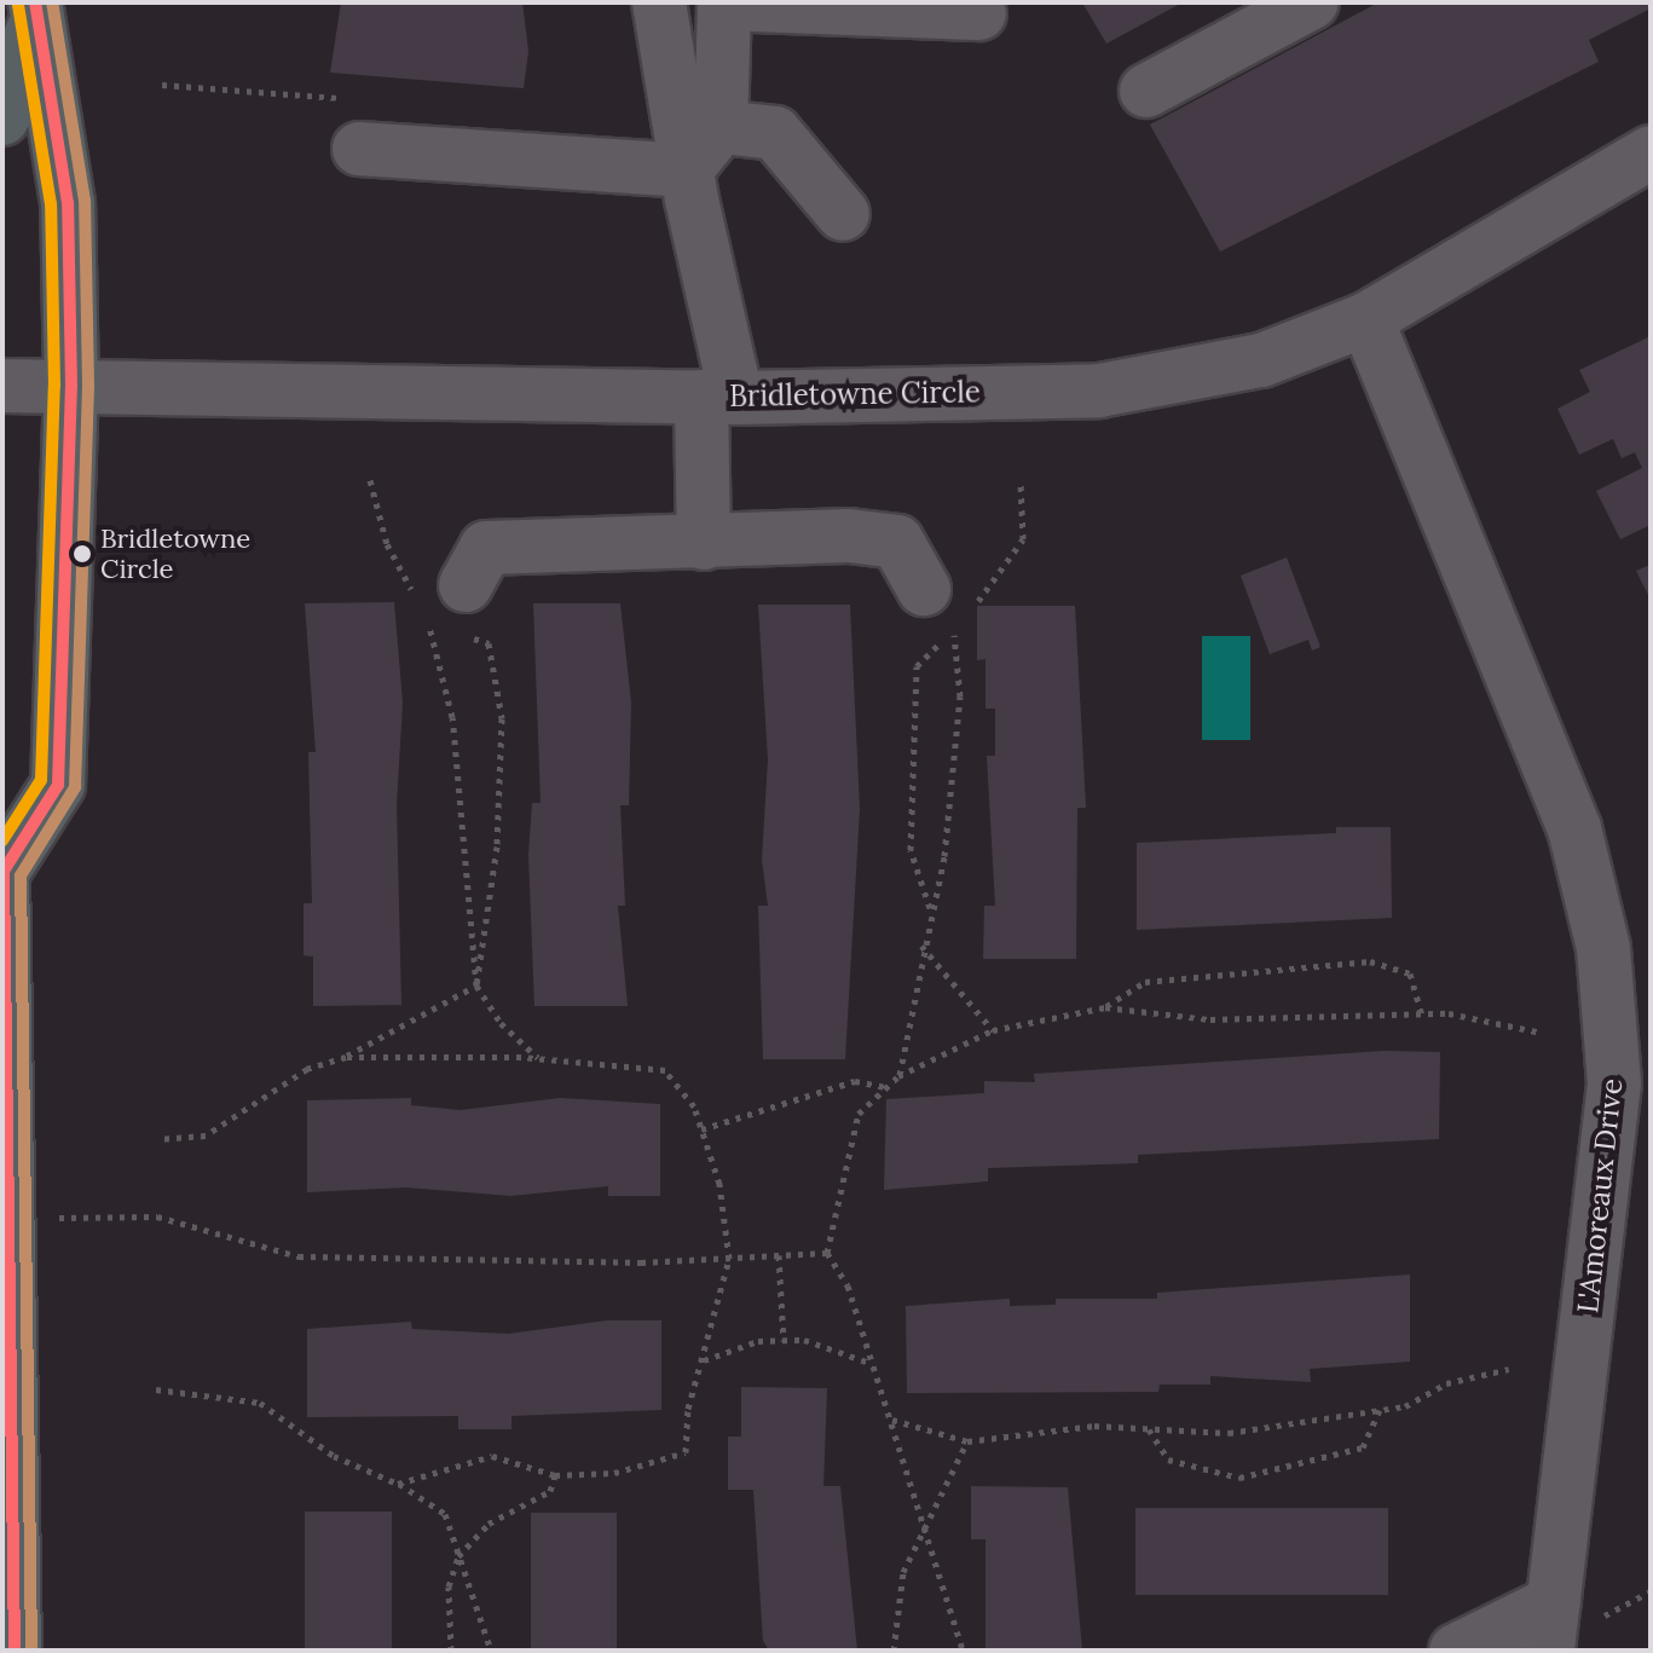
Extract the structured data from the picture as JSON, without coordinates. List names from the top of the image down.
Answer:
{
  "streets": {
    "street": ["Bridletowne Circle", "L'Amoreaux Drive"]
  },
  "crossings": [
    ["Bridletowne Circle", "L'Amoreaux Drive"]
  ],
  "places": ["Bridletowne Circle"]
}
